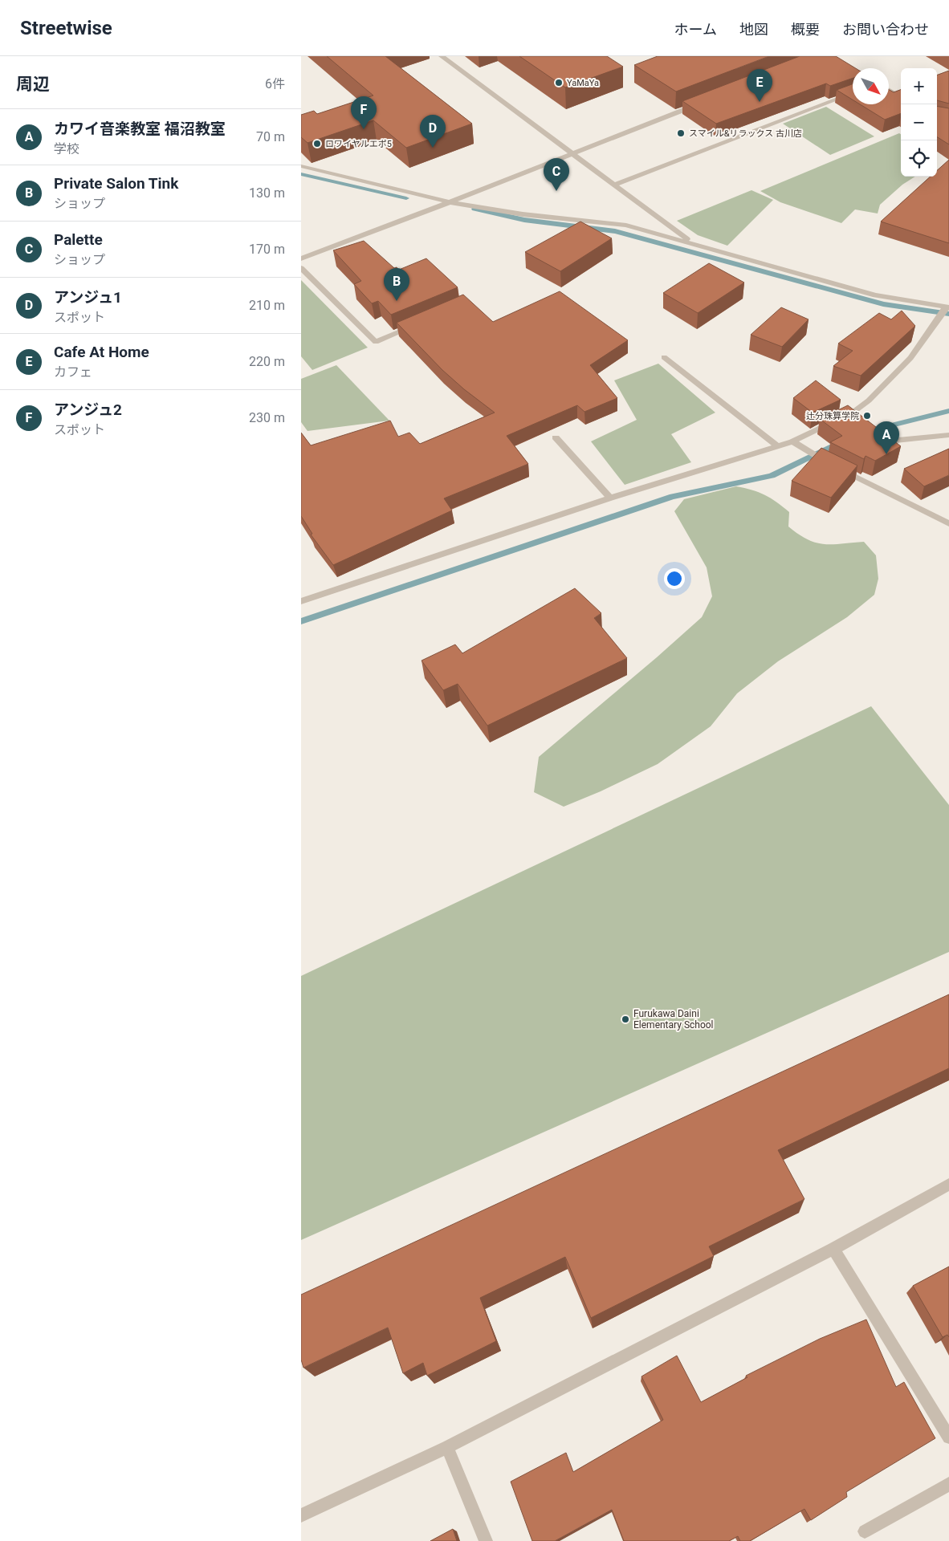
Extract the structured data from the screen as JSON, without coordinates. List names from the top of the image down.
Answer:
{
  "places": [
    "YaMaYa",
    "スマイル&リラックス 古川店",
    "ロワイヤルエポ5",
    "辻分珠算学院",
    "Furukawa Daini Elementary School"
  ],
  "north": "bottom right",
  "page": {
    "header": "Streetwise",
    "nav": [
      "ホーム",
      "地図",
      "概要",
      "お問い合わせ"
    ],
    "heading": ["周辺", "6件"],
    "map_buttons": ["+", "−"],
    "pins": [
      "E",
      "F",
      "D",
      "C",
      "B",
      "A"
    ],
    "list": [
      {
        "mark": "A",
        "name": "カワイ音楽教室 福沼教室",
        "note": "学校",
        "value": "70 m"
      },
      {
        "mark": "B",
        "name": "Private Salon Tink",
        "note": "ショップ",
        "value": "130 m"
      },
      {
        "mark": "C",
        "name": "Palette",
        "note": "ショップ",
        "value": "170 m"
      },
      {
        "mark": "D",
        "name": "アンジュ1",
        "note": "スポット",
        "value": "210 m"
      },
      {
        "mark": "E",
        "name": "Cafe At Home",
        "note": "カフェ",
        "value": "220 m"
      },
      {
        "mark": "F",
        "name": "アンジュ2",
        "note": "スポット",
        "value": "230 m"
      }
    ]
  }
}
